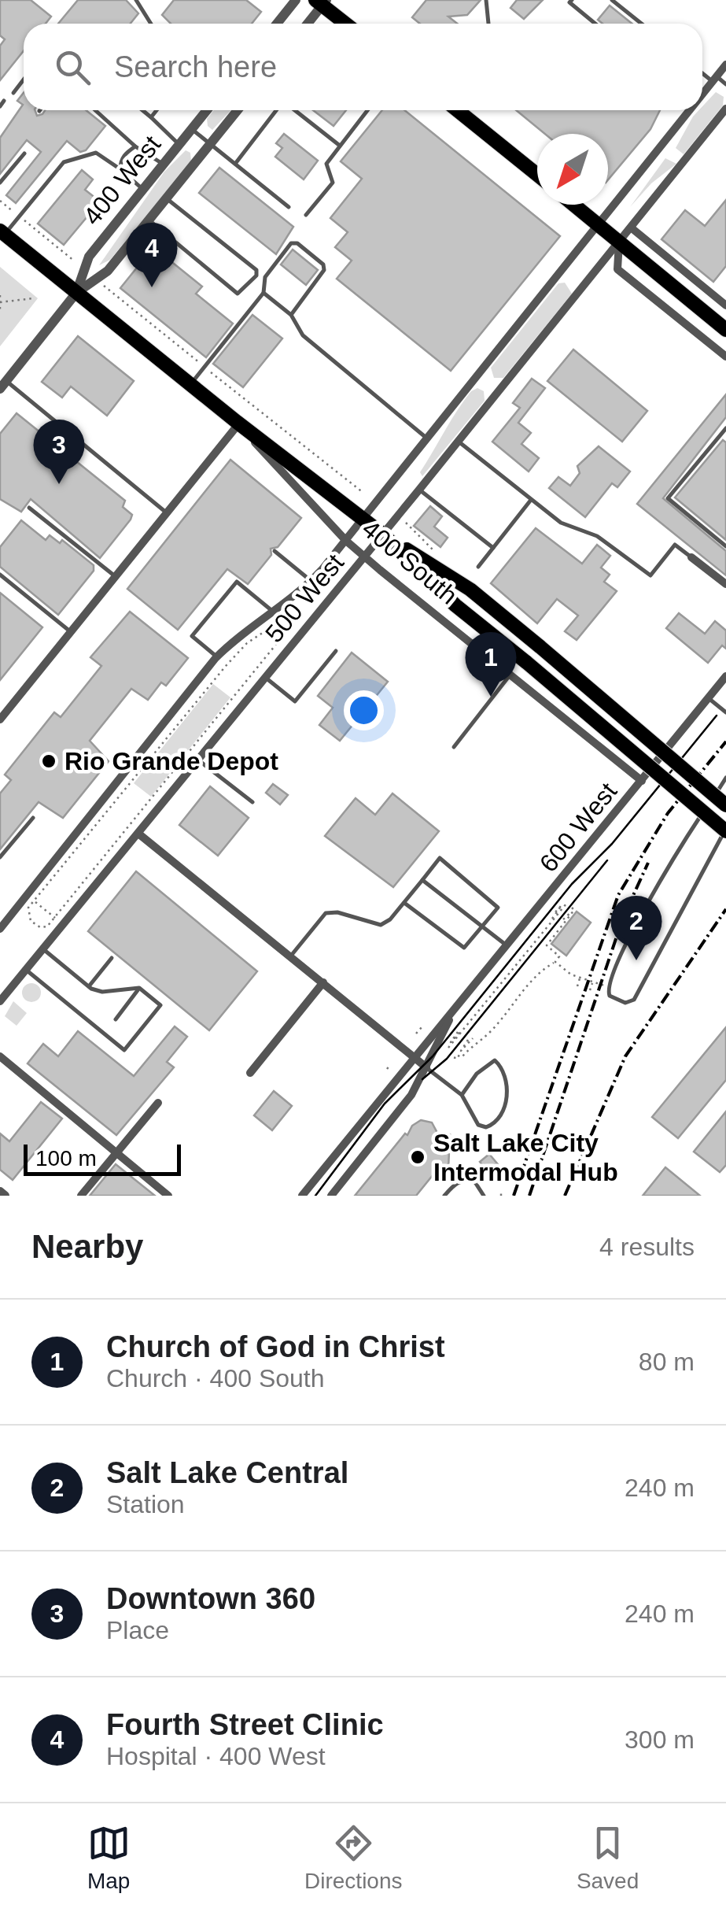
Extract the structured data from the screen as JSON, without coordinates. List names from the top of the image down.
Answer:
{
  "streets": {
    "main road": ["400 South"],
    "street": ["400 West", "500 West", "600 West"]
  },
  "crossings": [
    ["400 West", "400 South"],
    ["400 South", "500 West"],
    ["400 South", "600 West"]
  ],
  "places": ["Rio Grande Depot", "Salt Lake City Intermodal Hub"],
  "scale_bar": "100 m",
  "north": "bottom left",
  "page": {
    "search": "Search here",
    "pins": [
      "4",
      "3",
      "1",
      "2"
    ],
    "scale": "100 m",
    "heading": ["Nearby", "4 results"],
    "list": [
      {
        "mark": "1",
        "name": "Church of God in Christ",
        "note": "Church · 400 South",
        "value": "80 m"
      },
      {
        "mark": "2",
        "name": "Salt Lake Central",
        "note": "Station",
        "value": "240 m"
      },
      {
        "mark": "3",
        "name": "Downtown 360",
        "note": "Place",
        "value": "240 m"
      },
      {
        "mark": "4",
        "name": "Fourth Street Clinic",
        "note": "Hospital · 400 West",
        "value": "300 m"
      }
    ],
    "nav": ["Map", "Directions", "Saved"]
  }
}
